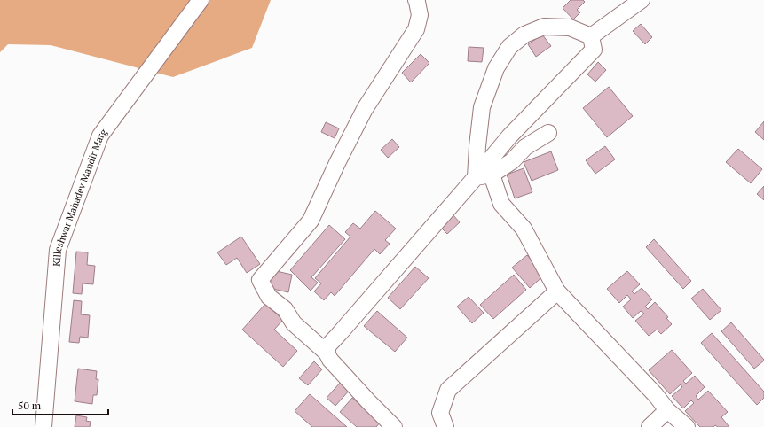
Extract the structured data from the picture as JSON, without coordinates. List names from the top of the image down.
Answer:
{
  "streets": {
    "street": ["Killeshwar Mahadev Mandir Marg"]
  },
  "scale_bar": "50 m"
}
